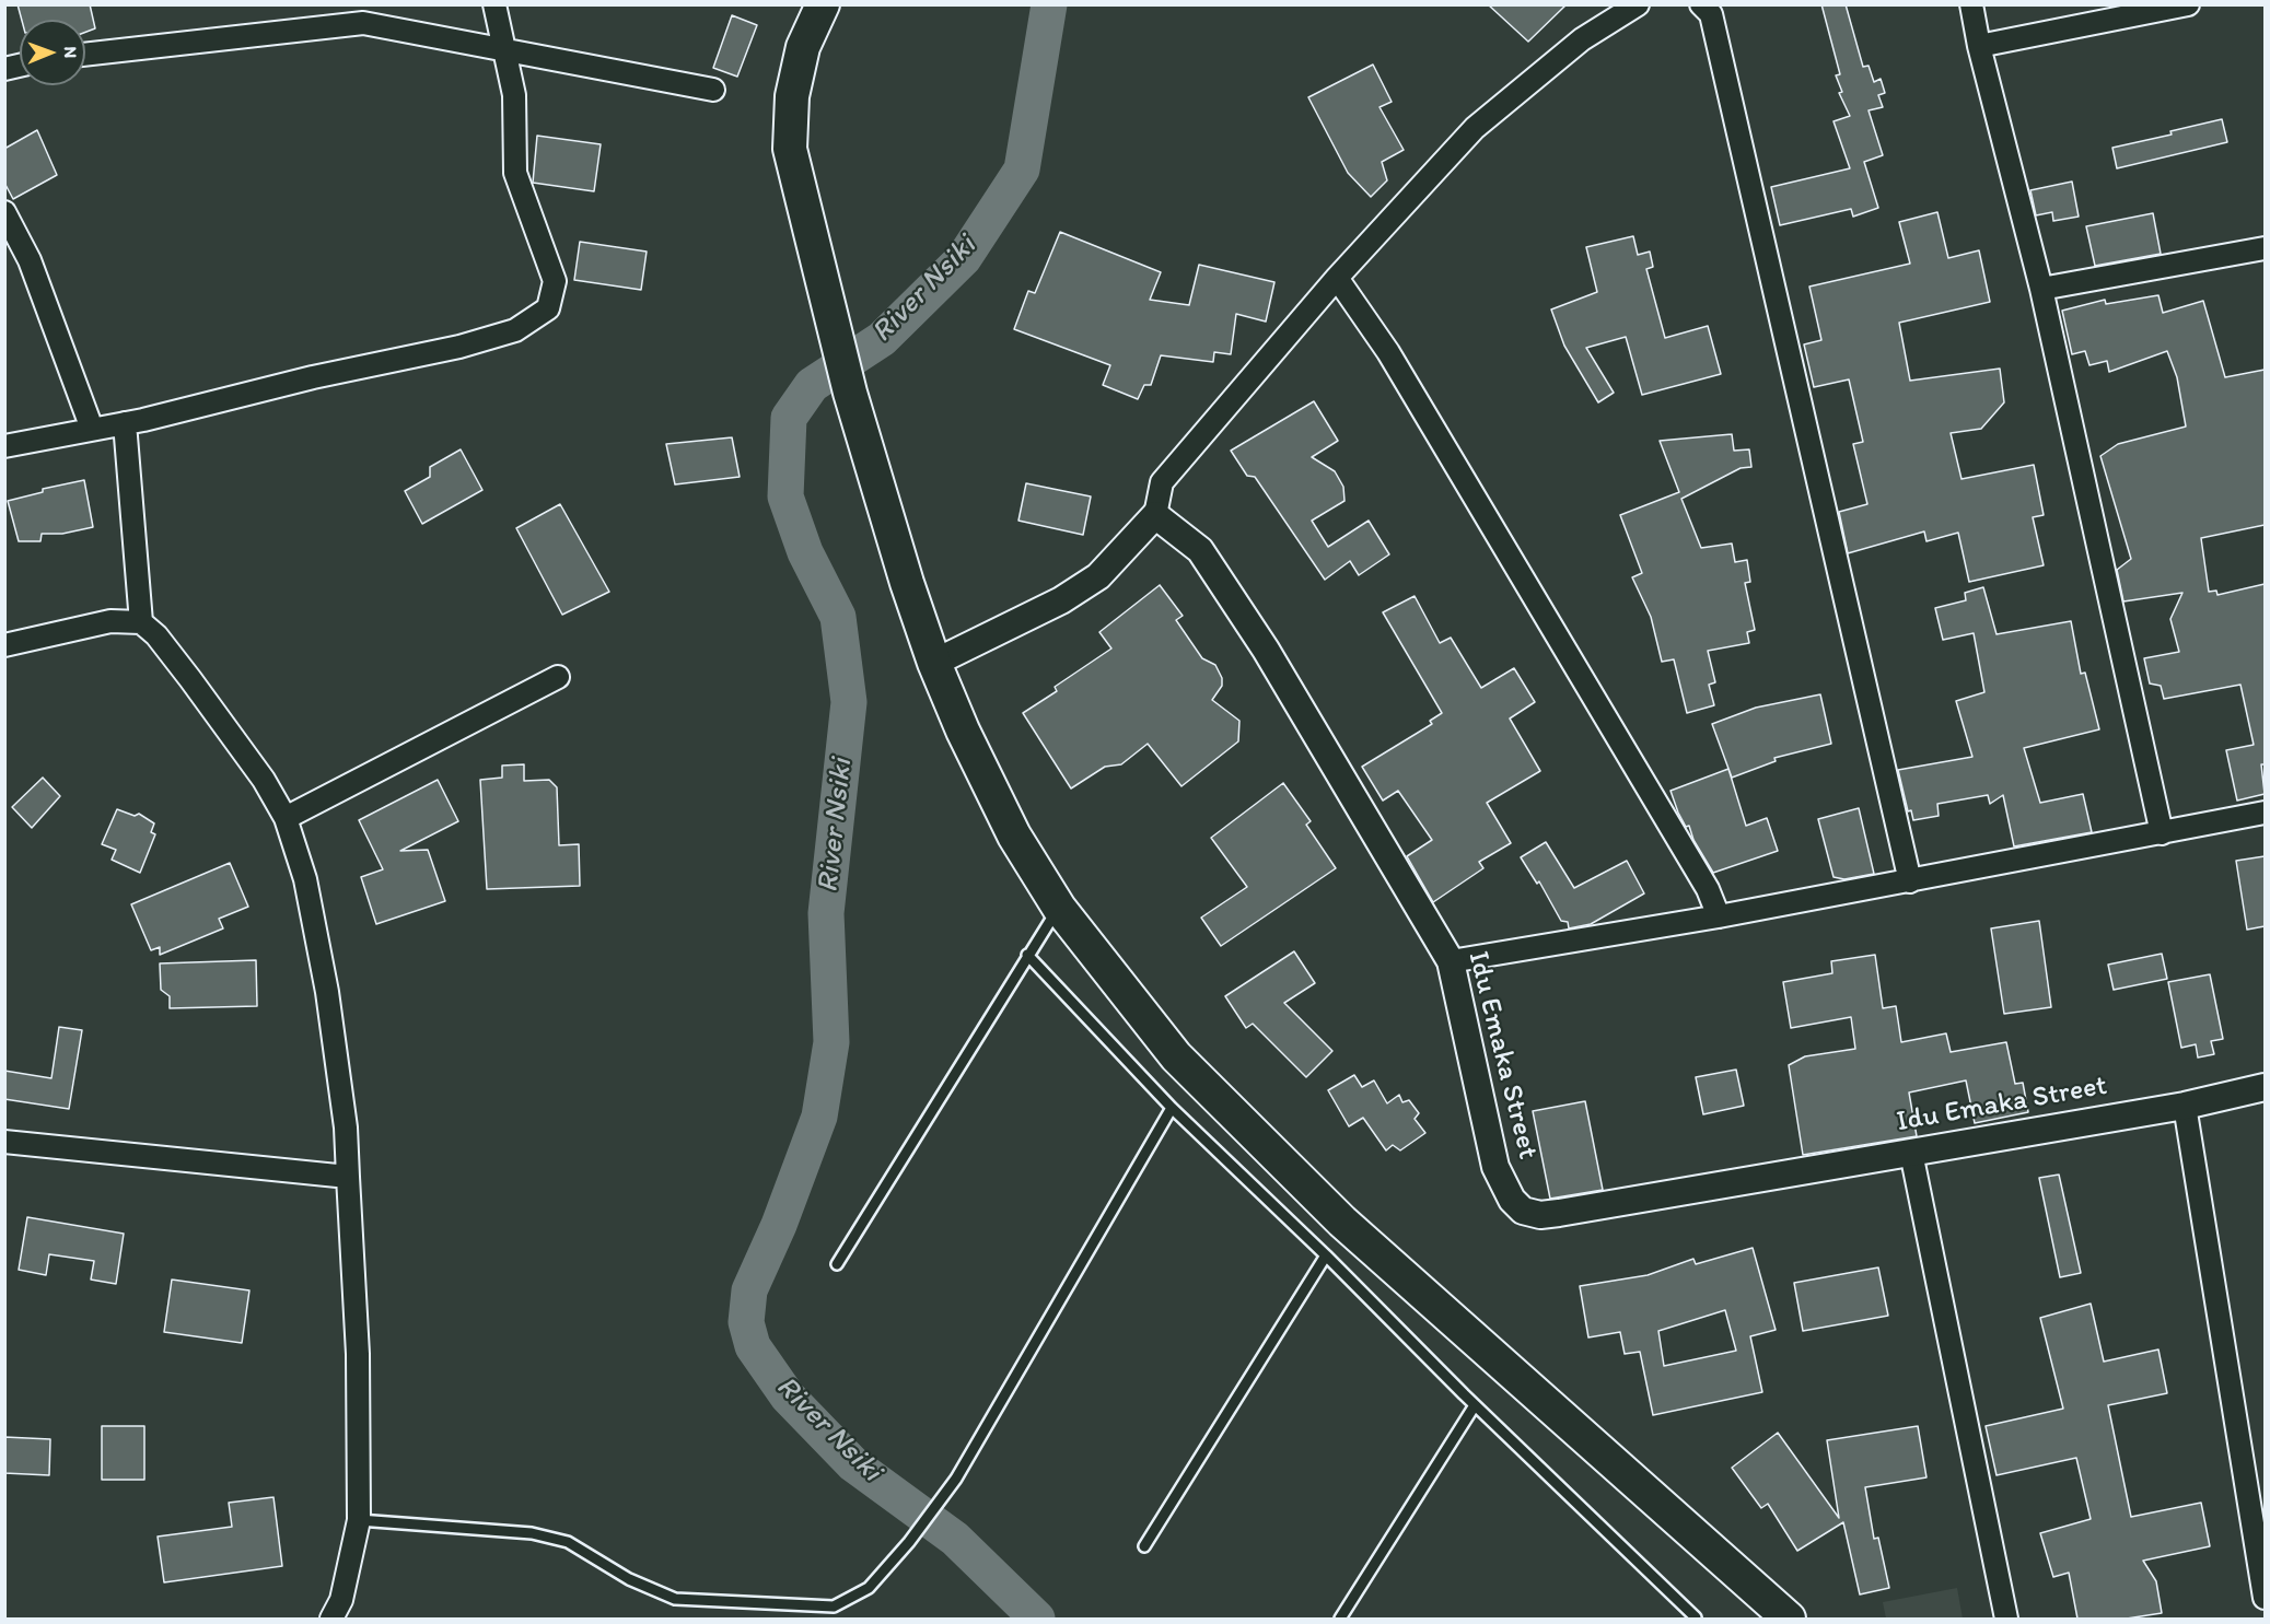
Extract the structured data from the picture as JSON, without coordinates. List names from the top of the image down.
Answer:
{
  "streets": {
    "street": ["Idu Emaka Street"]
  },
  "water": ["River Nsiki"],
  "north": "right"
}
